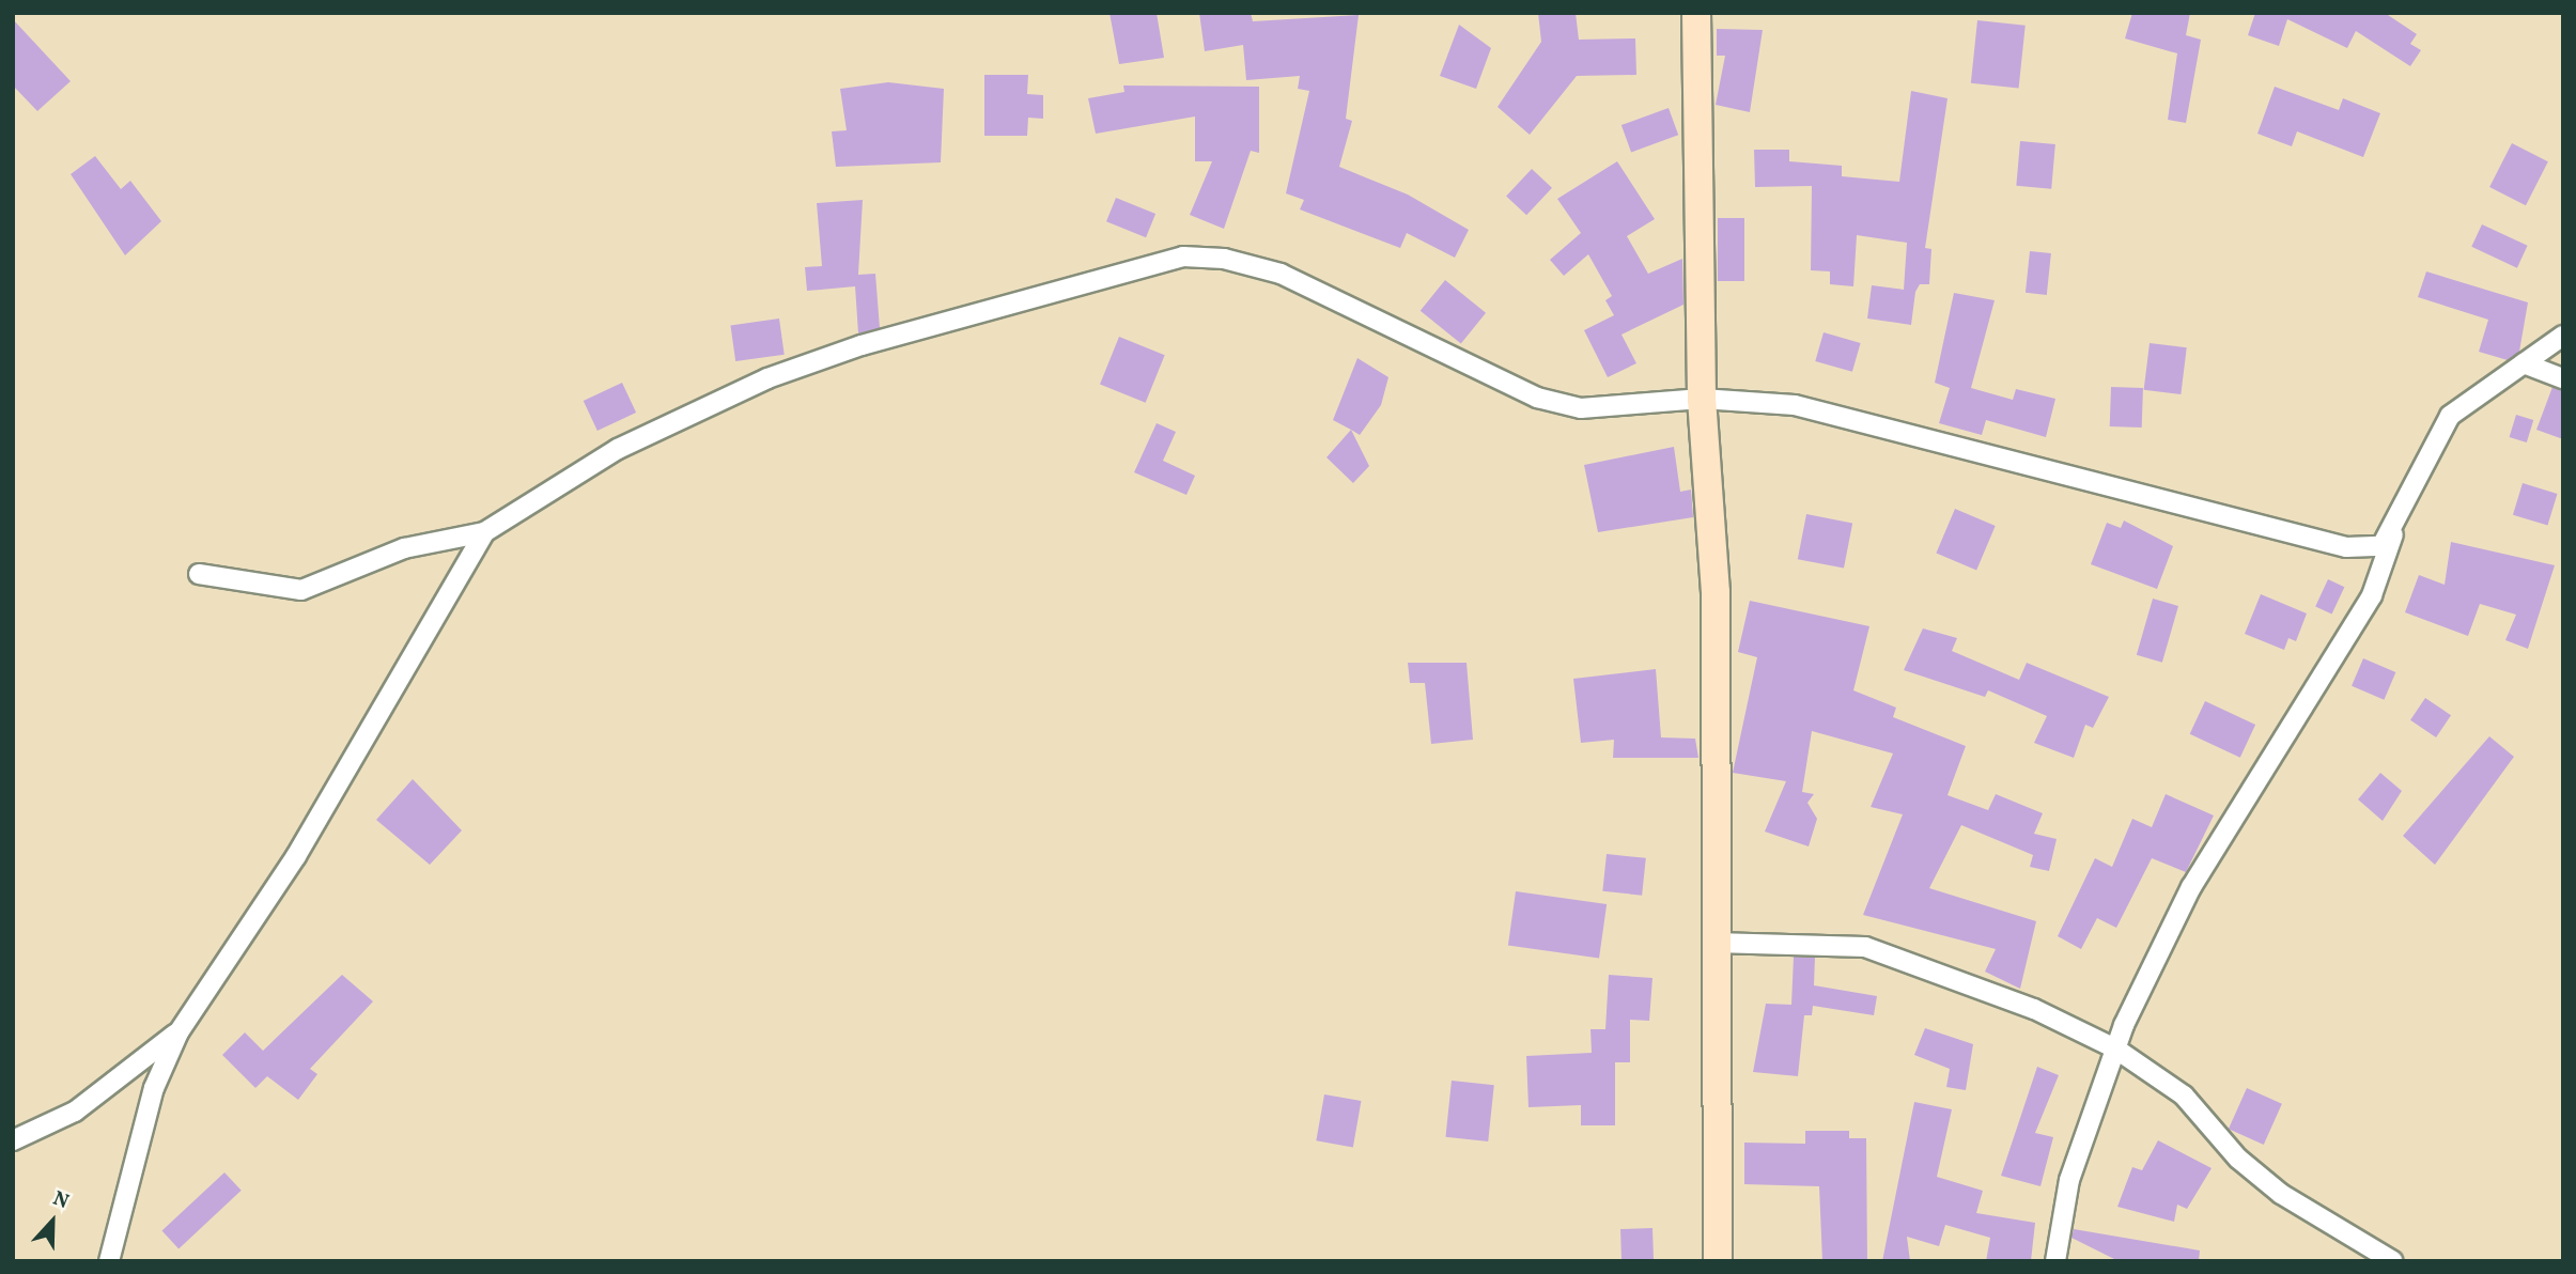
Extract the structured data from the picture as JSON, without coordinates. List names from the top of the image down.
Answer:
{
  "north": "top"
}
